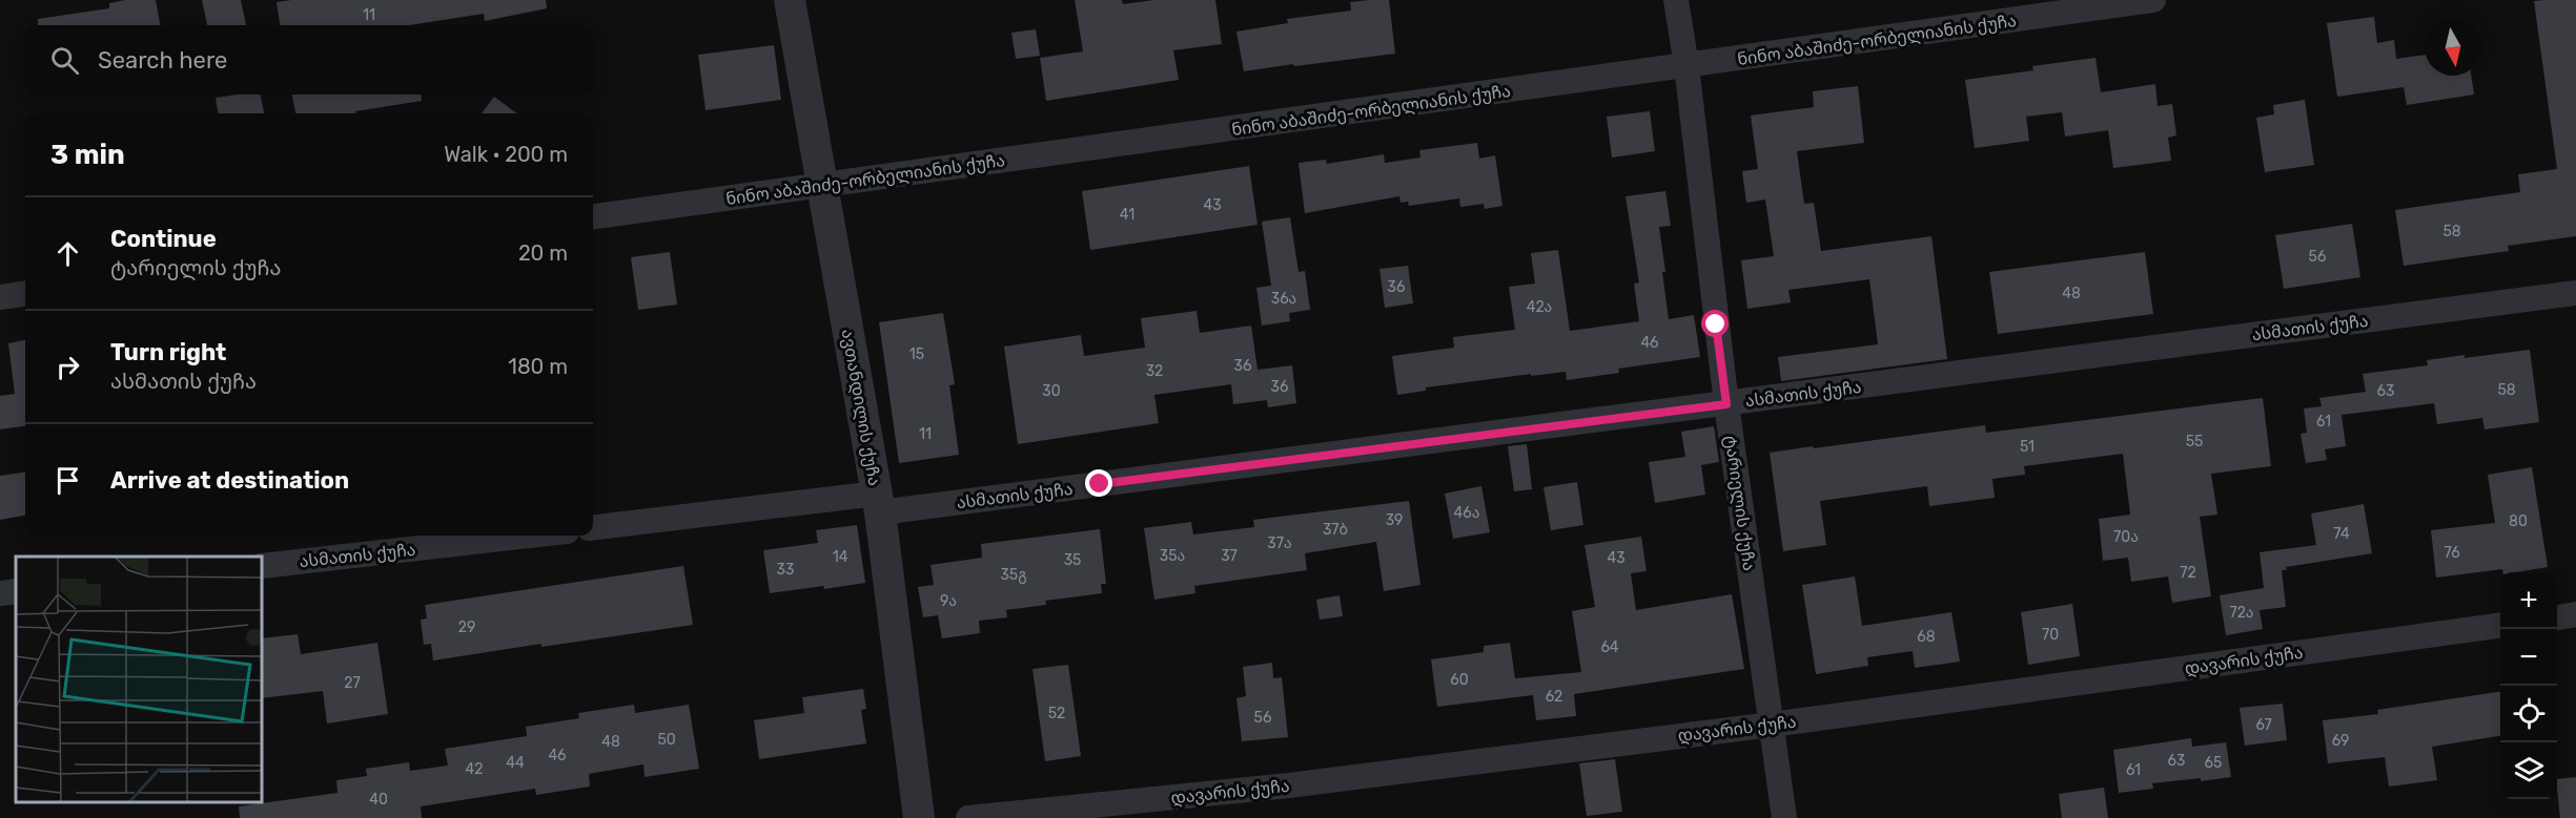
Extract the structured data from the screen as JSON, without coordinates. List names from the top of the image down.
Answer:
{
  "streets": {
    "street": [
      "ნინო აბაშიძე-ორბელიანის ქუჩა",
      "ასმათის ქუჩა",
      "ავთანდილის ქუჩა",
      "ტარიელის ქუჩა",
      "დავარის ქუჩა"
    ]
  },
  "crossings": [
    ["ნინო აბაშიძე-ორბელიანის ქუჩა", "ავთანდილის ქუჩა"],
    ["ნინო აბაშიძე-ორბელიანის ქუჩა", "ტარიელის ქუჩა"],
    ["ასმათის ქუჩა", "ავთანდილის ქუჩა"],
    ["ასმათის ქუჩა", "ტარიელის ქუჩა"],
    ["ტარიელის ქუჩა", "დავარის ქუჩა"]
  ],
  "house_numbers": [
    "11",
    "43",
    "41",
    "58",
    "56",
    "36",
    "48",
    "36ა",
    "42ა",
    "46",
    "15",
    "36",
    "32",
    "36",
    "58",
    "30",
    "63",
    "61",
    "11",
    "55",
    "51",
    "46ა",
    "39",
    "80",
    "37ბ",
    "74",
    "70ა",
    "37ა",
    "76",
    "35ა",
    "37",
    "14",
    "43",
    "35",
    "33",
    "72",
    "35გ",
    "9ა",
    "72ა",
    "29",
    "70",
    "68",
    "64",
    "60",
    "27",
    "62",
    "52",
    "56",
    "67",
    "50",
    "69",
    "48",
    "46",
    "63",
    "44",
    "65",
    "42",
    "61",
    "40"
  ],
  "north": "bottom",
  "page": {
    "search": "Search here",
    "heading": ["3 min", "Walk · 200 m"],
    "list": [
      ["Continue", "ტარიელის ქუჩა", "20 m"],
      ["Turn right", "ასმათის ქუჩა", "180 m"],
      "Arrive at destination"
    ],
    "map_buttons": ["+", "−"]
  }
}
